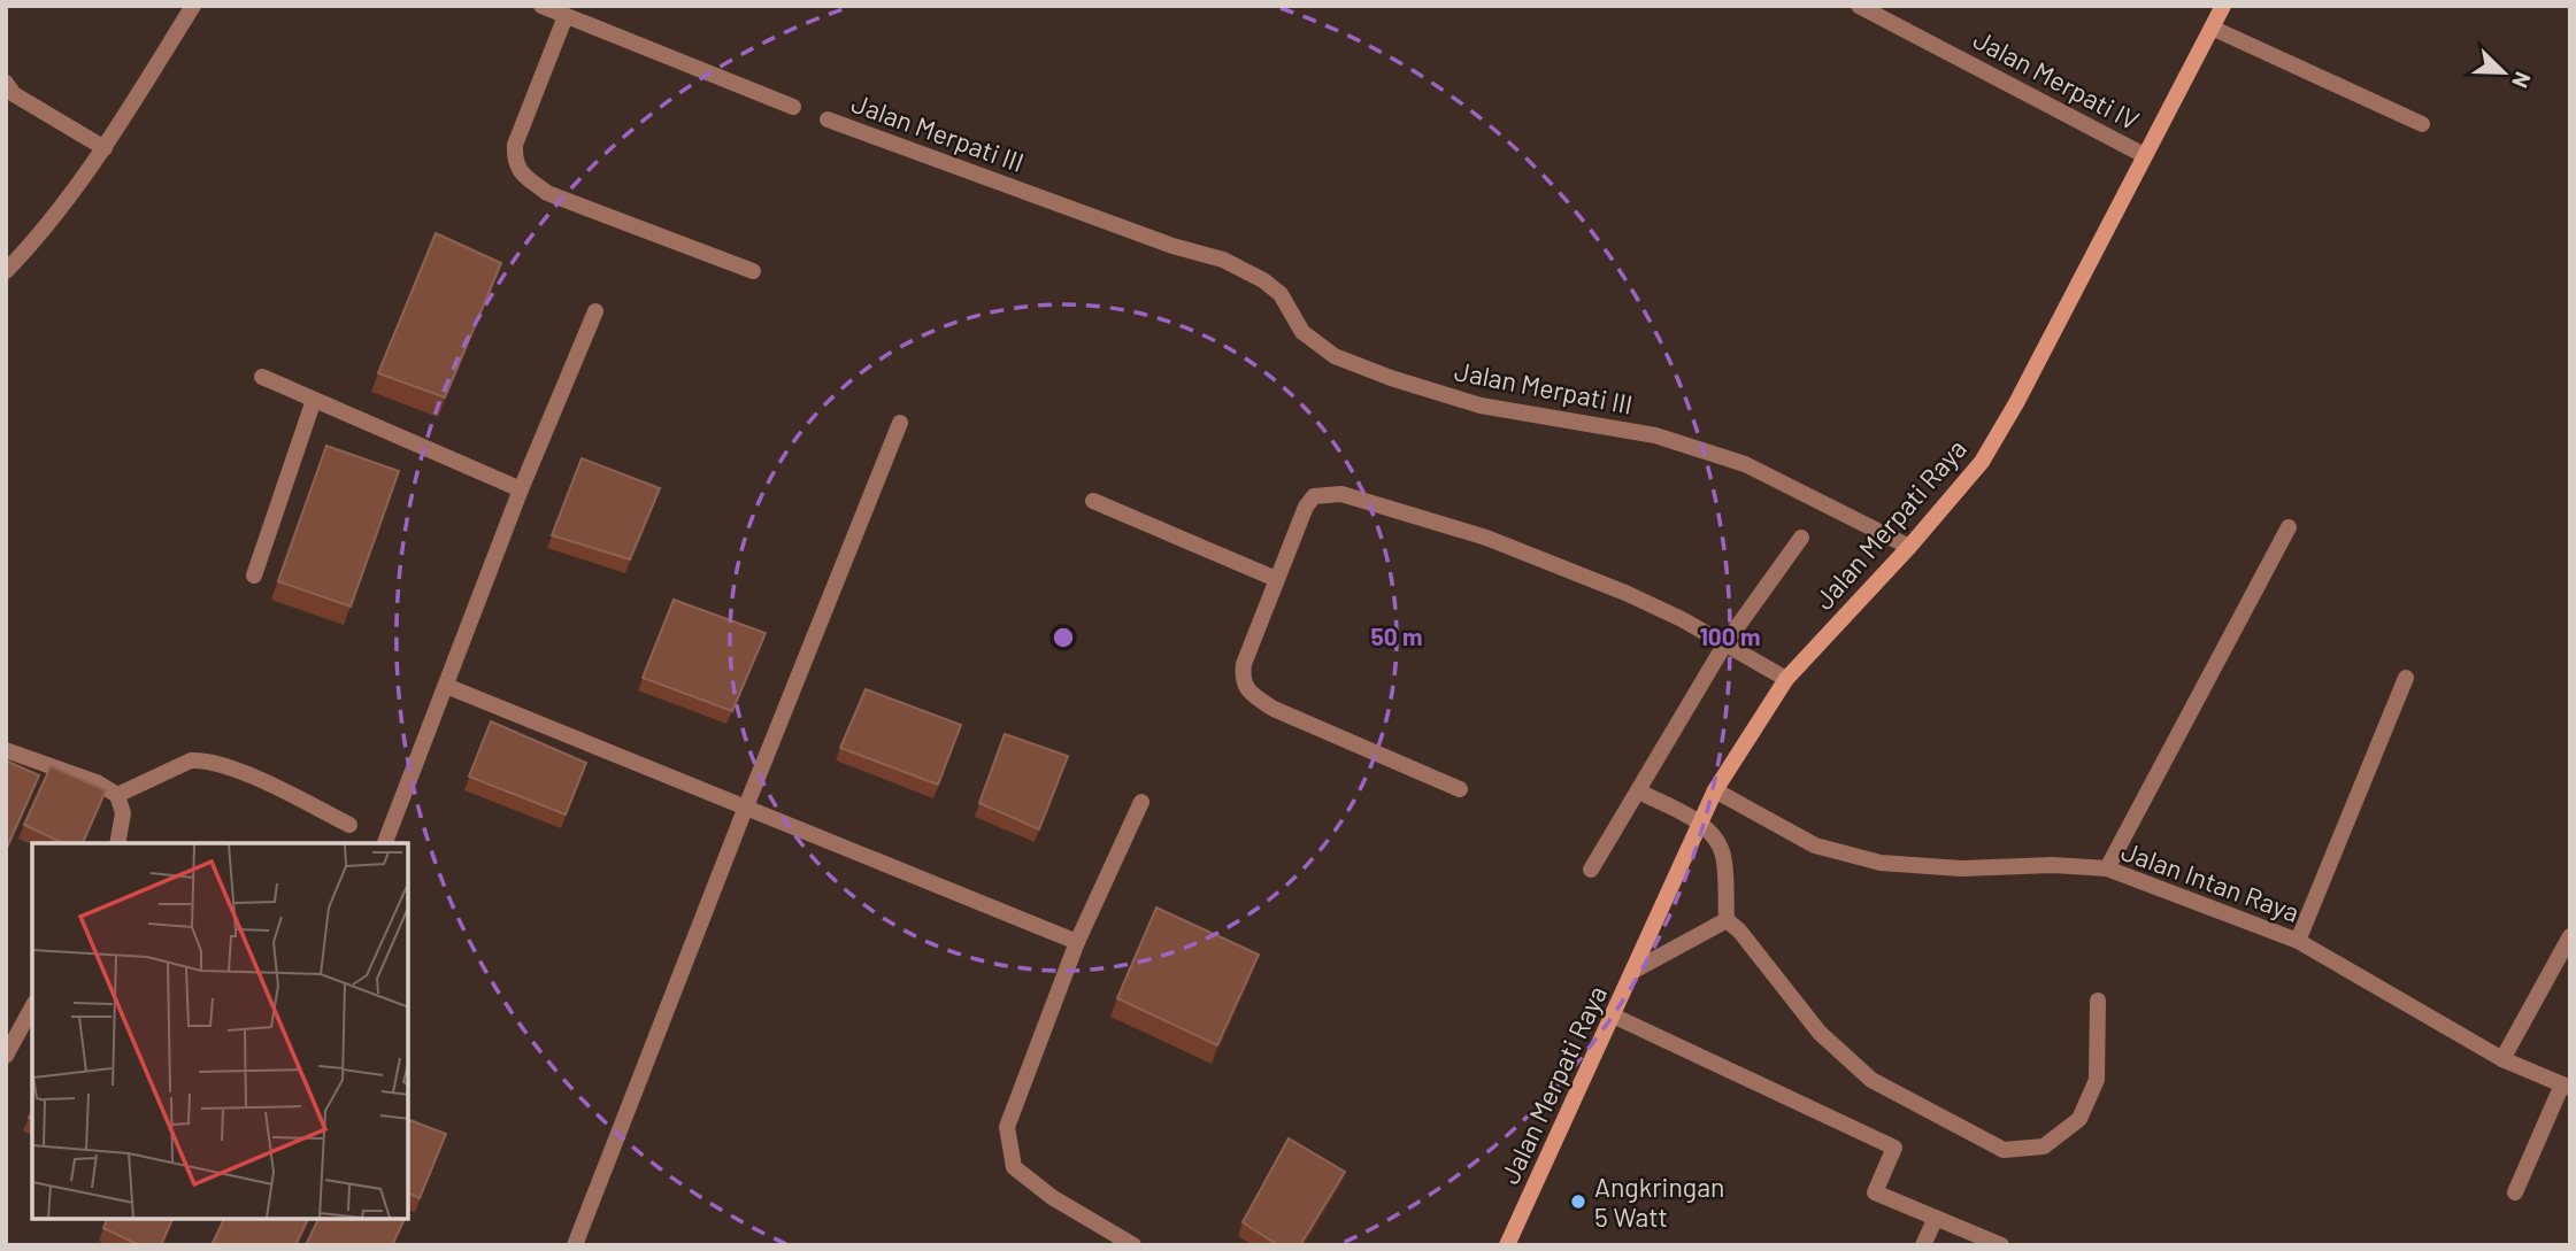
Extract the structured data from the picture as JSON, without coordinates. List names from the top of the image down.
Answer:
{
  "streets": {
    "main road": ["Jalan Merpati Raya"],
    "street": ["Jalan Merpati IV", "Jalan Merpati III", "Jalan Intan Raya"]
  },
  "crossings": [
    ["Jalan Merpati IV", "Jalan Merpati Raya"],
    ["Jalan Merpati III", "Jalan Merpati Raya"],
    ["Jalan Merpati Raya", "Jalan Intan Raya"]
  ],
  "places": ["Angkringan 5 Watt"],
  "north": "bottom right",
  "rings": ["50 m", "100 m"]
}
